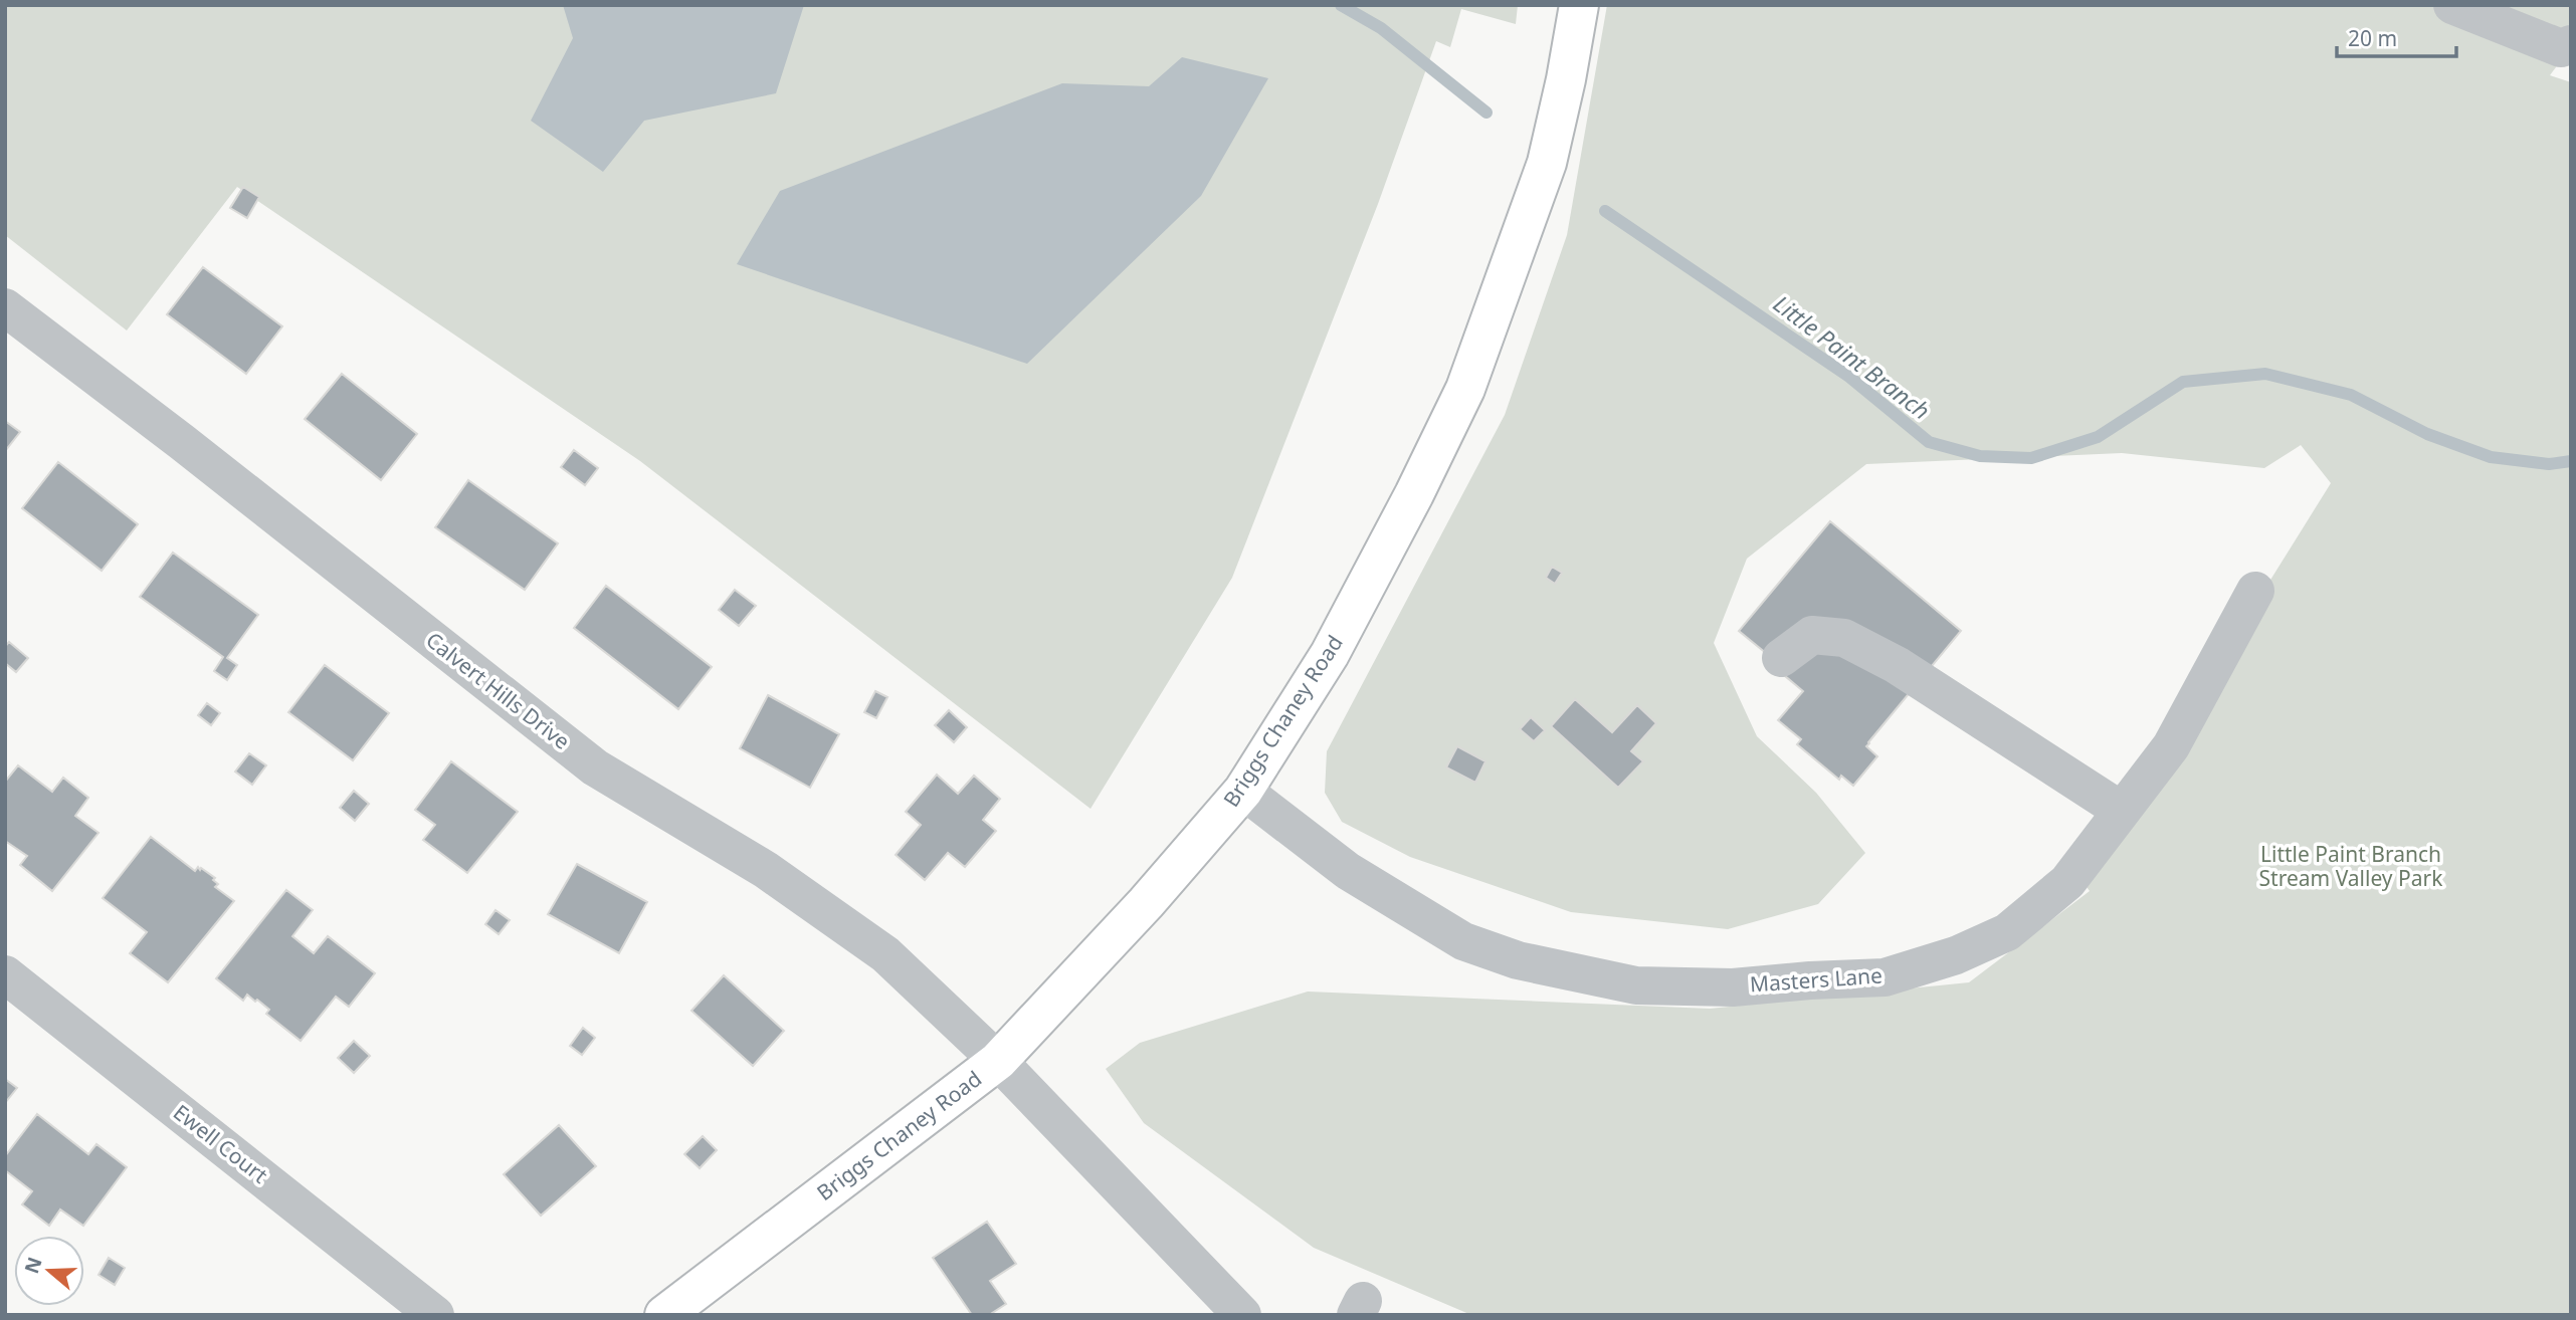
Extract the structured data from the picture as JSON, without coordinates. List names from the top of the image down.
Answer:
{
  "streets": {
    "main road": ["Briggs Chaney Road"],
    "street": ["Calvert Hills Drive", "Masters Lane", "Ewell Court"]
  },
  "crossings": [
    ["Calvert Hills Drive", "Briggs Chaney Road"],
    ["Briggs Chaney Road", "Masters Lane"]
  ],
  "water": ["Little Paint Branch"],
  "parks": ["Little Paint Branch Stream Valley Park"],
  "scale_bar": "20 m",
  "north": "left"
}
